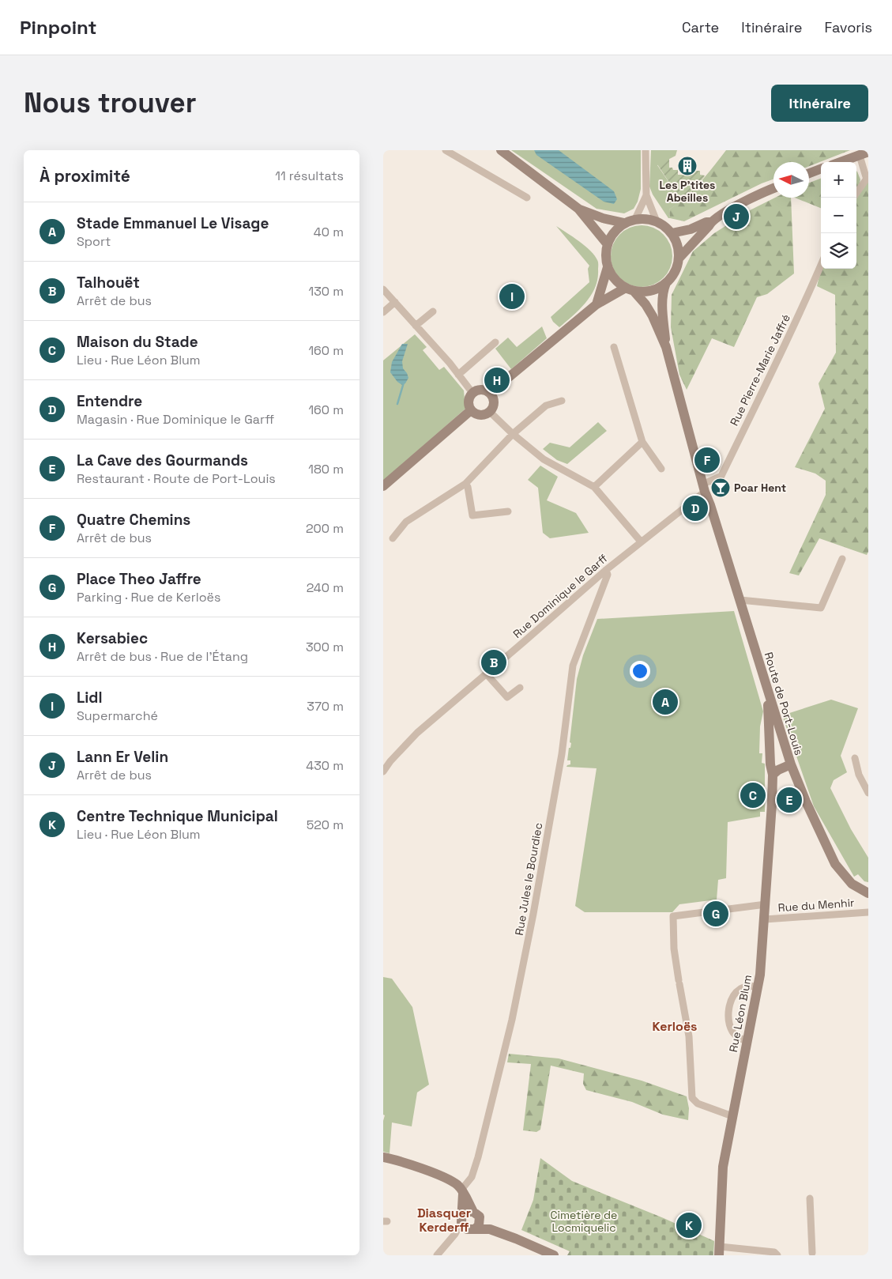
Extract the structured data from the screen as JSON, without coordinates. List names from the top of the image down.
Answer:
{
  "streets": {
    "main road": ["Route de Port-Louis", "Rue Léon Blum"],
    "street": [
      "Rue Pierre-Marie Jaffré",
      "Rue Dominique le Garff",
      "Rue Jules le Bourdiec",
      "Rue du Menhir"
    ]
  },
  "crossings": [
    ["Rue Pierre-Marie Jaffré", "Rue Dominique le Garff"],
    ["Rue Pierre-Marie Jaffré", "Route de Port-Louis"],
    ["Rue Dominique le Garff", "Route de Port-Louis"],
    ["Rue Dominique le Garff", "Rue Jules le Bourdiec"],
    ["Route de Port-Louis", "Rue Léon Blum"],
    ["Rue du Menhir", "Rue Léon Blum"]
  ],
  "districts": ["Kerloës", "Diasquer Kerderff"],
  "parks": ["Cimetière de Locmiquelic"],
  "places": {
    "building": ["Les P'tites Abeilles"],
    "bar": ["Poar Hent"]
  },
  "north": "left",
  "page": {
    "header": "Pinpoint",
    "nav": ["Carte", "Itinéraire", "Favoris"],
    "buttons": "Itinéraire",
    "title": "Nous trouver",
    "heading": ["À proximité", "11 résultats"],
    "map_buttons": ["+", "−"],
    "list": [
      {
        "mark": "A",
        "name": "Stade Emmanuel Le Visage",
        "note": "Sport",
        "value": "40 m"
      },
      {
        "mark": "B",
        "name": "Talhouët",
        "note": "Arrêt de bus",
        "value": "130 m"
      },
      {
        "mark": "C",
        "name": "Maison du Stade",
        "note": "Lieu · Rue Léon Blum",
        "value": "160 m"
      },
      {
        "mark": "D",
        "name": "Entendre",
        "note": "Magasin · Rue Dominique le Garff",
        "value": "160 m"
      },
      {
        "mark": "E",
        "name": "La Cave des Gourmands",
        "note": "Restaurant · Route de Port-Louis",
        "value": "180 m"
      },
      {
        "mark": "F",
        "name": "Quatre Chemins",
        "note": "Arrêt de bus",
        "value": "200 m"
      },
      {
        "mark": "G",
        "name": "Place Theo Jaffre",
        "note": "Parking · Rue de Kerloës",
        "value": "240 m"
      },
      {
        "mark": "H",
        "name": "Kersabiec",
        "note": "Arrêt de bus · Rue de l'Étang",
        "value": "300 m"
      },
      {
        "mark": "I",
        "name": "Lidl",
        "note": "Supermarché",
        "value": "370 m"
      },
      {
        "mark": "J",
        "name": "Lann Er Velin",
        "note": "Arrêt de bus",
        "value": "430 m"
      },
      {
        "mark": "K",
        "name": "Centre Technique Municipal",
        "note": "Lieu · Rue Léon Blum",
        "value": "520 m"
      }
    ],
    "pins": [
      "J",
      "I",
      "H",
      "F",
      "D",
      "B",
      "A",
      "C",
      "E",
      "G",
      "K"
    ]
  }
}
